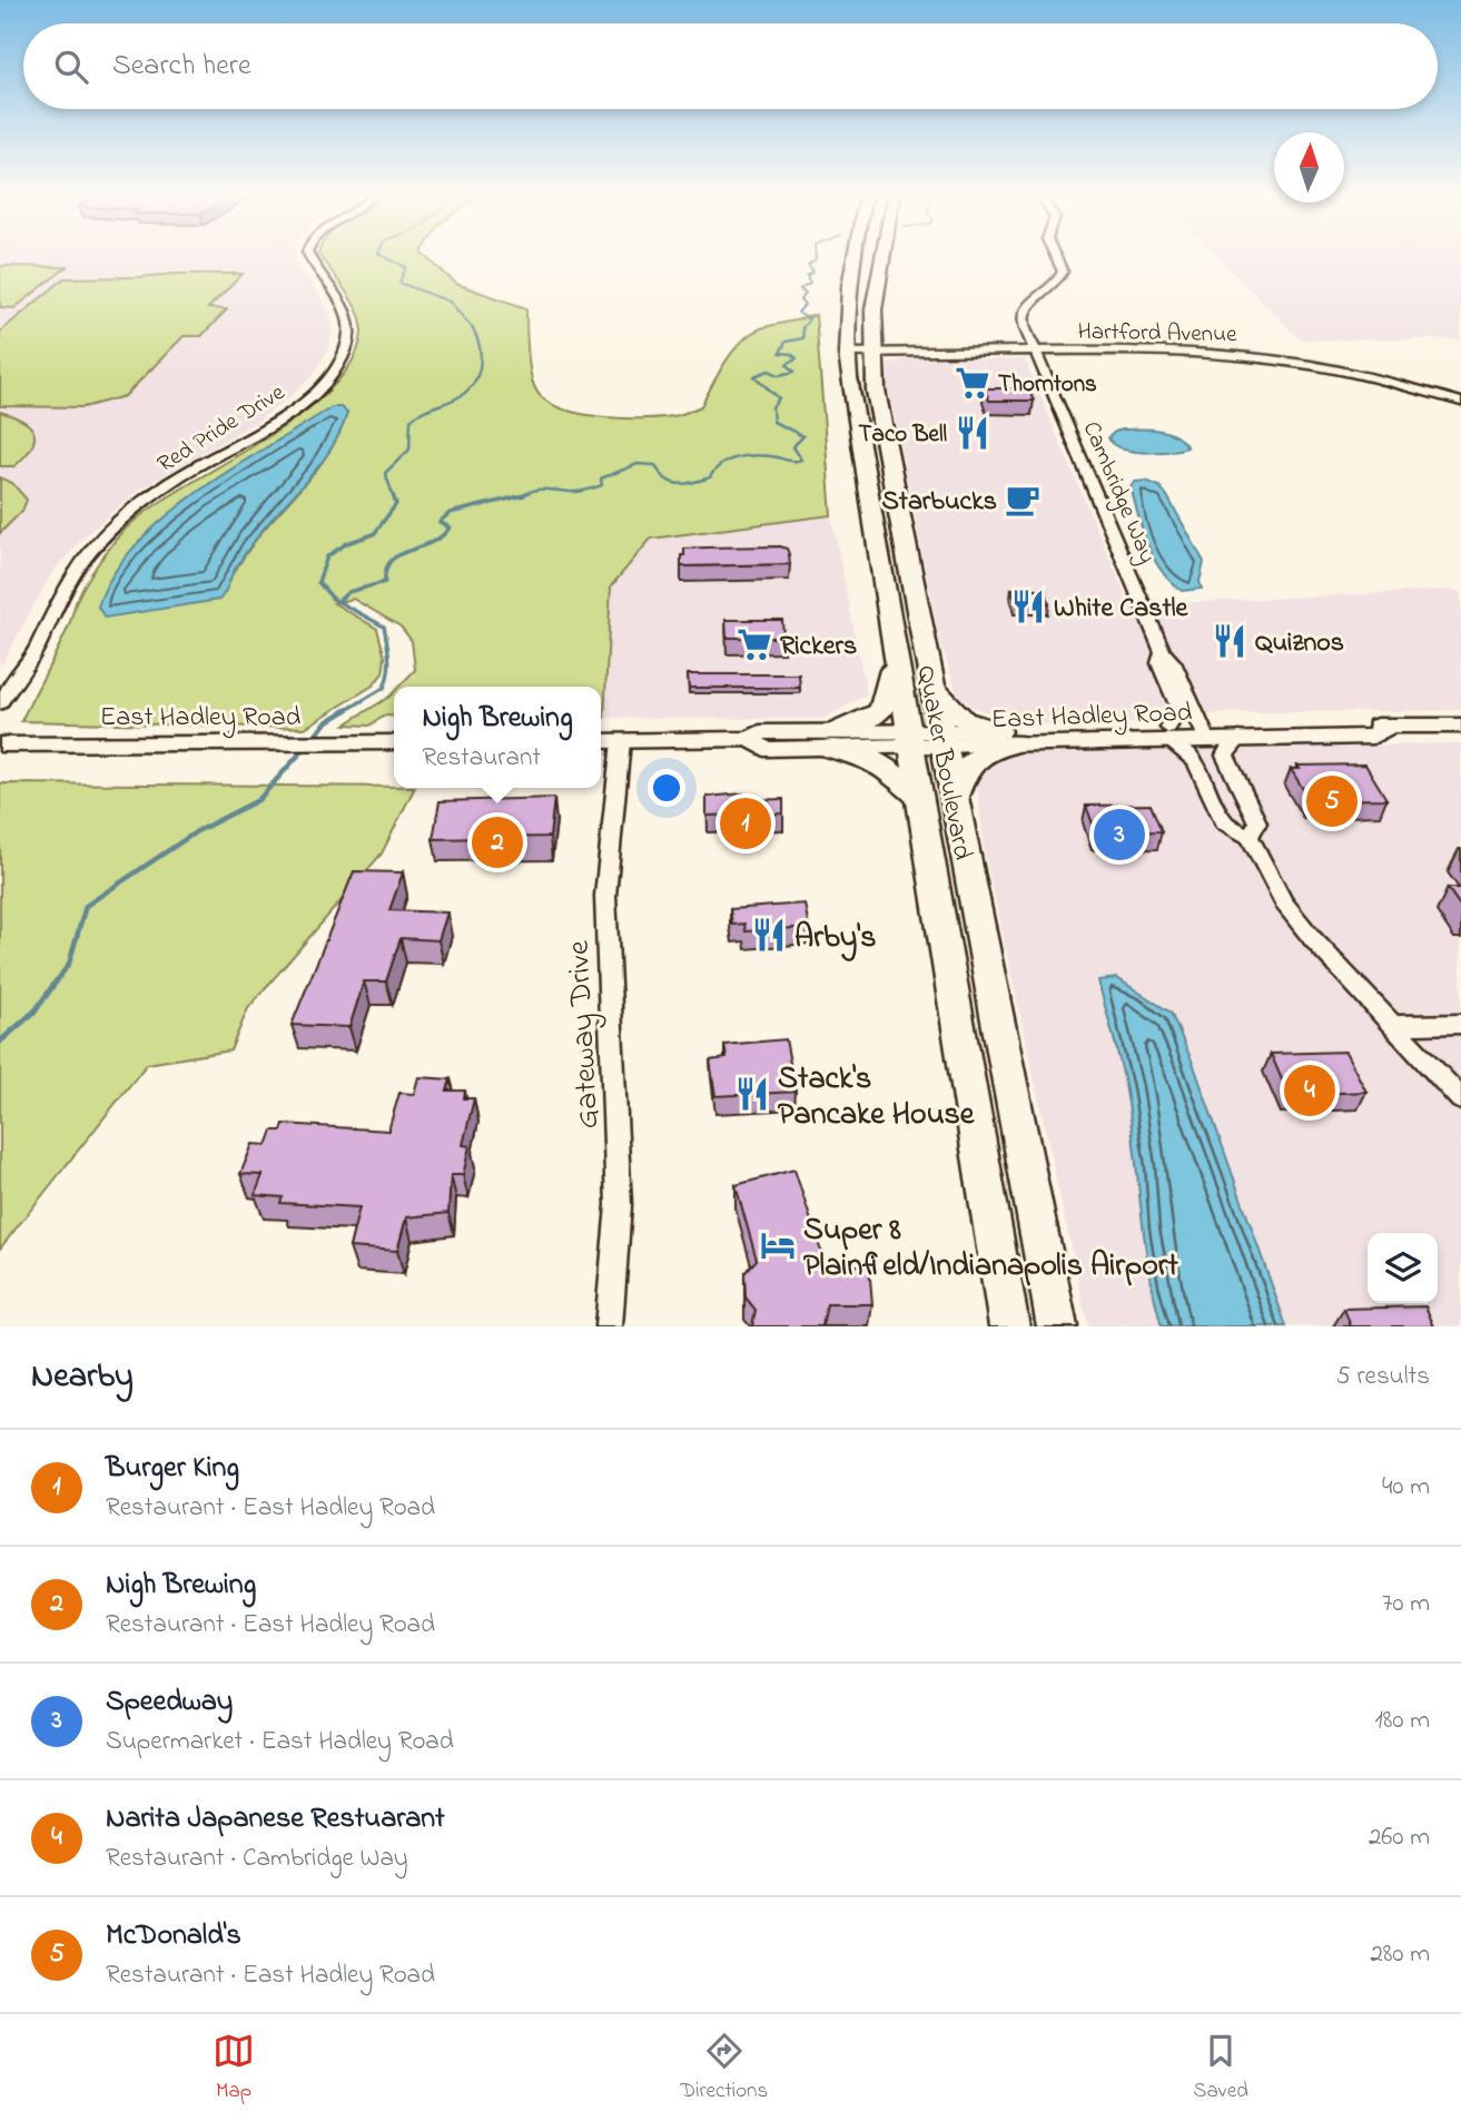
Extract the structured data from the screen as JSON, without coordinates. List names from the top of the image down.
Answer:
{
  "streets": {
    "main road": ["Quaker Boulevard"],
    "street": [
      "Hartford Avenue",
      "Red Pride Drive",
      "Cambridge Way",
      "East Hadley Road",
      "Gateway Drive"
    ]
  },
  "crossings": [
    ["Hartford Avenue", "Cambridge Way"],
    ["Hartford Avenue", "Quaker Boulevard"],
    ["Cambridge Way", "East Hadley Road"],
    ["East Hadley Road", "Quaker Boulevard"],
    ["East Hadley Road", "Gateway Drive"]
  ],
  "places": {
    "supermarket": ["Thorntons", "Rickers"],
    "restaurant": [
      "Taco Bell",
      "White Castle",
      "Quiznos",
      "Arby's",
      "Stack's Pancake House"
    ],
    "cafe": ["Starbucks"],
    "hotel": ["Super 8 Plainfield/Indianapolis Airport"]
  },
  "north": "top",
  "page": {
    "search": "Search here",
    "popup": ["Nigh Brewing", "Restaurant"],
    "pins": [
      "5",
      "1",
      "3",
      "2",
      "4"
    ],
    "heading": ["Nearby", "5 results"],
    "list": [
      {
        "mark": "1",
        "name": "Burger King",
        "note": "Restaurant · East Hadley Road",
        "value": "40 m"
      },
      {
        "mark": "2",
        "name": "Nigh Brewing",
        "note": "Restaurant · East Hadley Road",
        "value": "70 m"
      },
      {
        "mark": "3",
        "name": "Speedway",
        "note": "Supermarket · East Hadley Road",
        "value": "180 m"
      },
      {
        "mark": "4",
        "name": "Narita Japanese Restuarant",
        "note": "Restaurant · Cambridge Way",
        "value": "260 m"
      },
      {
        "mark": "5",
        "name": "McDonald's",
        "note": "Restaurant · East Hadley Road",
        "value": "280 m"
      }
    ],
    "nav": ["Map", "Directions", "Saved"]
  }
}
